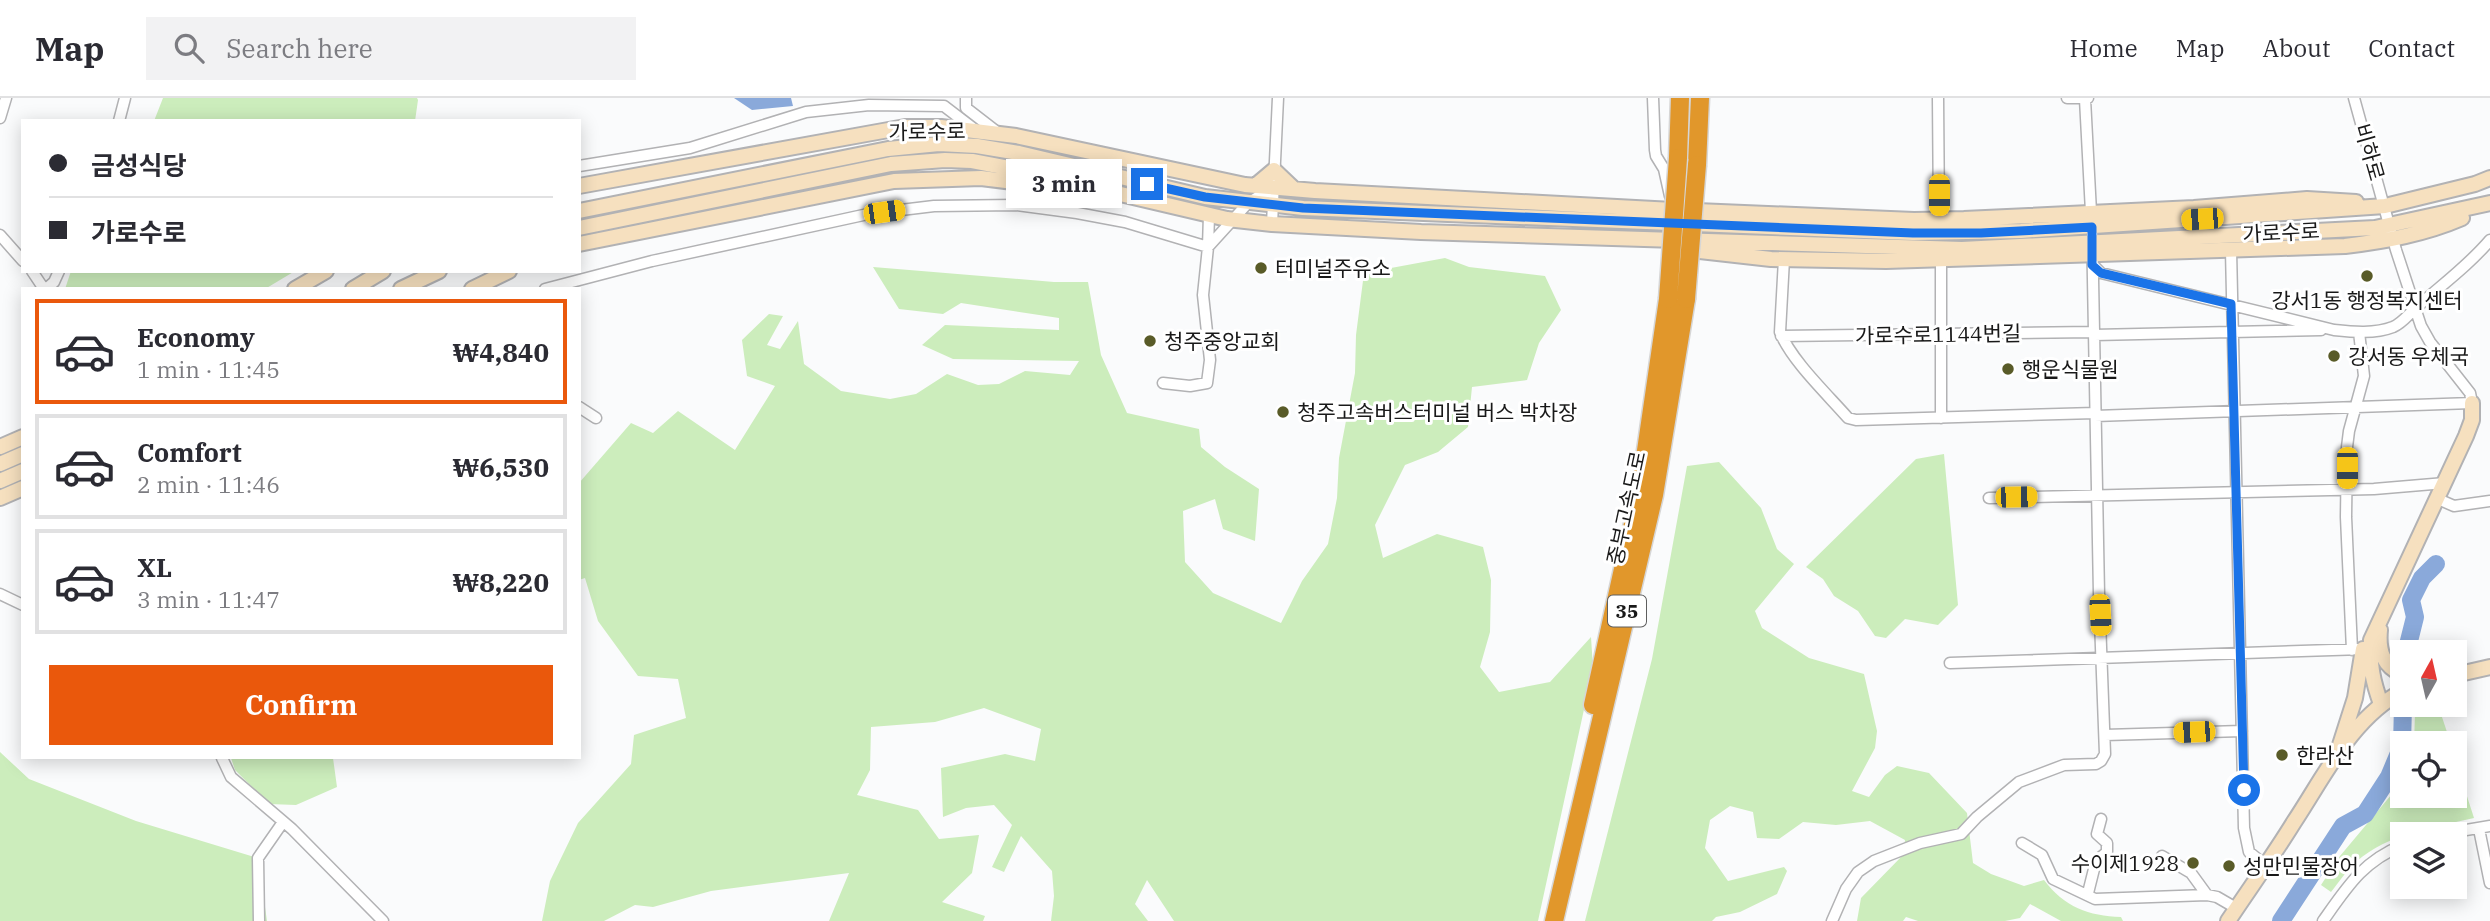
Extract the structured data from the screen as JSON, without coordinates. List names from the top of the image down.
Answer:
{
  "streets": {
    "highway": ["중부고속도로", "35"],
    "main road": ["가로수로"],
    "street": ["비하로", "가로수로1144번길"]
  },
  "crossings": [
    ["가로수로", "비하로"]
  ],
  "places": [
    "터미널주유소",
    "강서1동 행정복지센터",
    "청주중앙교회",
    "강서동 우체국",
    "행운식물원",
    "청주고속버스터미널 버스 박차장",
    "한라산",
    "수이제1928",
    "성만민물장어"
  ],
  "north": "top",
  "page": {
    "header": "Map",
    "search": "Search here",
    "nav": [
      "Home",
      "Map",
      "About",
      "Contact"
    ],
    "banner": ["금성식당", "가로수로"],
    "bubble": "3 min",
    "list": [
      {
        "name": "Economy",
        "note": "1 min · 11:45",
        "value": "₩4,840"
      },
      {
        "name": "Comfort",
        "note": "2 min · 11:46",
        "value": "₩6,530"
      },
      {
        "name": "XL",
        "note": "3 min · 11:47",
        "value": "₩8,220"
      }
    ],
    "buttons": "Confirm"
  }
}
